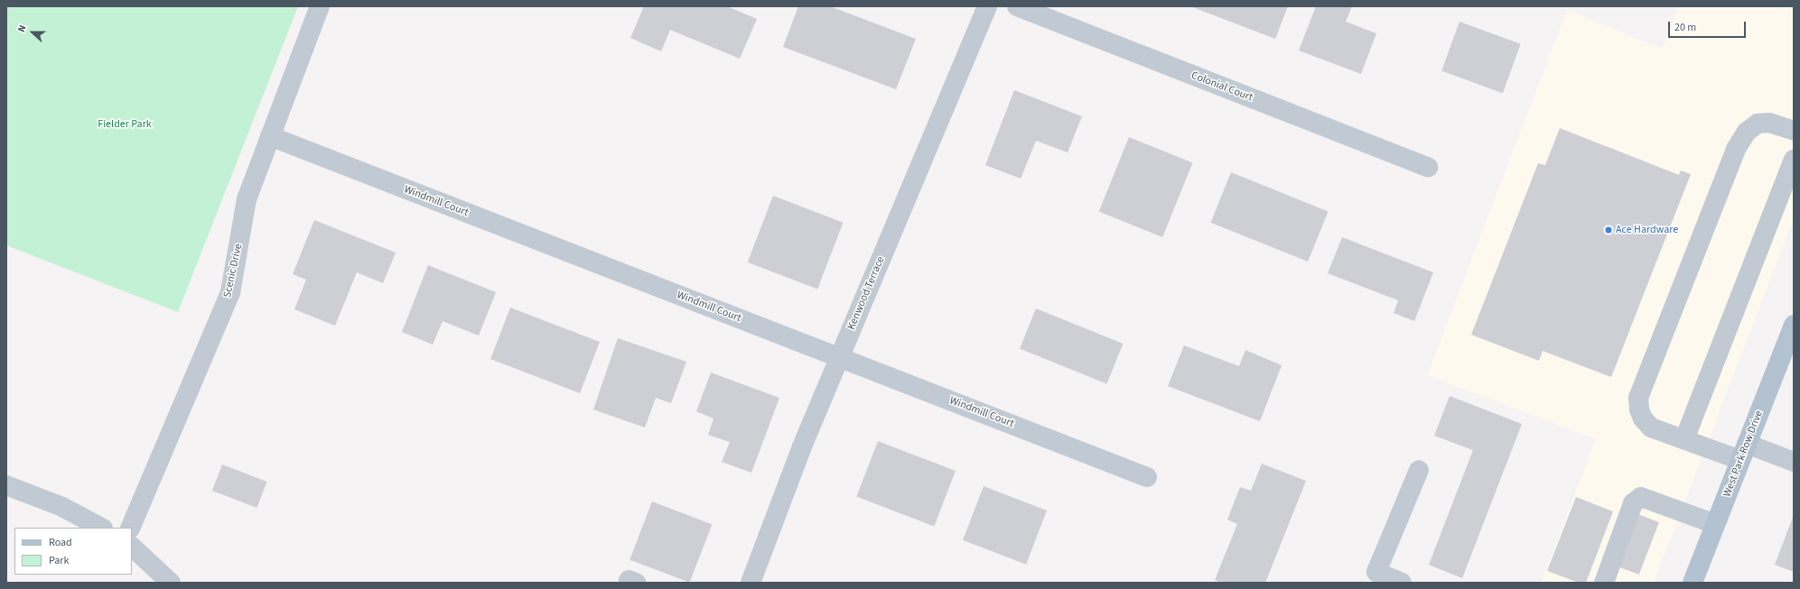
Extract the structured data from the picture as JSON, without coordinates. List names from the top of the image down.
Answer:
{
  "streets": {
    "main road": ["West Park Row Drive"],
    "street": [
      "Colonial Court",
      "Windmill Court",
      "Scenic Drive",
      "Kenwood Terrace"
    ]
  },
  "crossings": [
    ["Windmill Court", "Scenic Drive"],
    ["Windmill Court", "Kenwood Terrace"]
  ],
  "parks": ["Fielder Park"],
  "places": ["Ace Hardware"],
  "legend": ["Road", "Park"],
  "scale_bar": "20 m",
  "north": "left"
}
